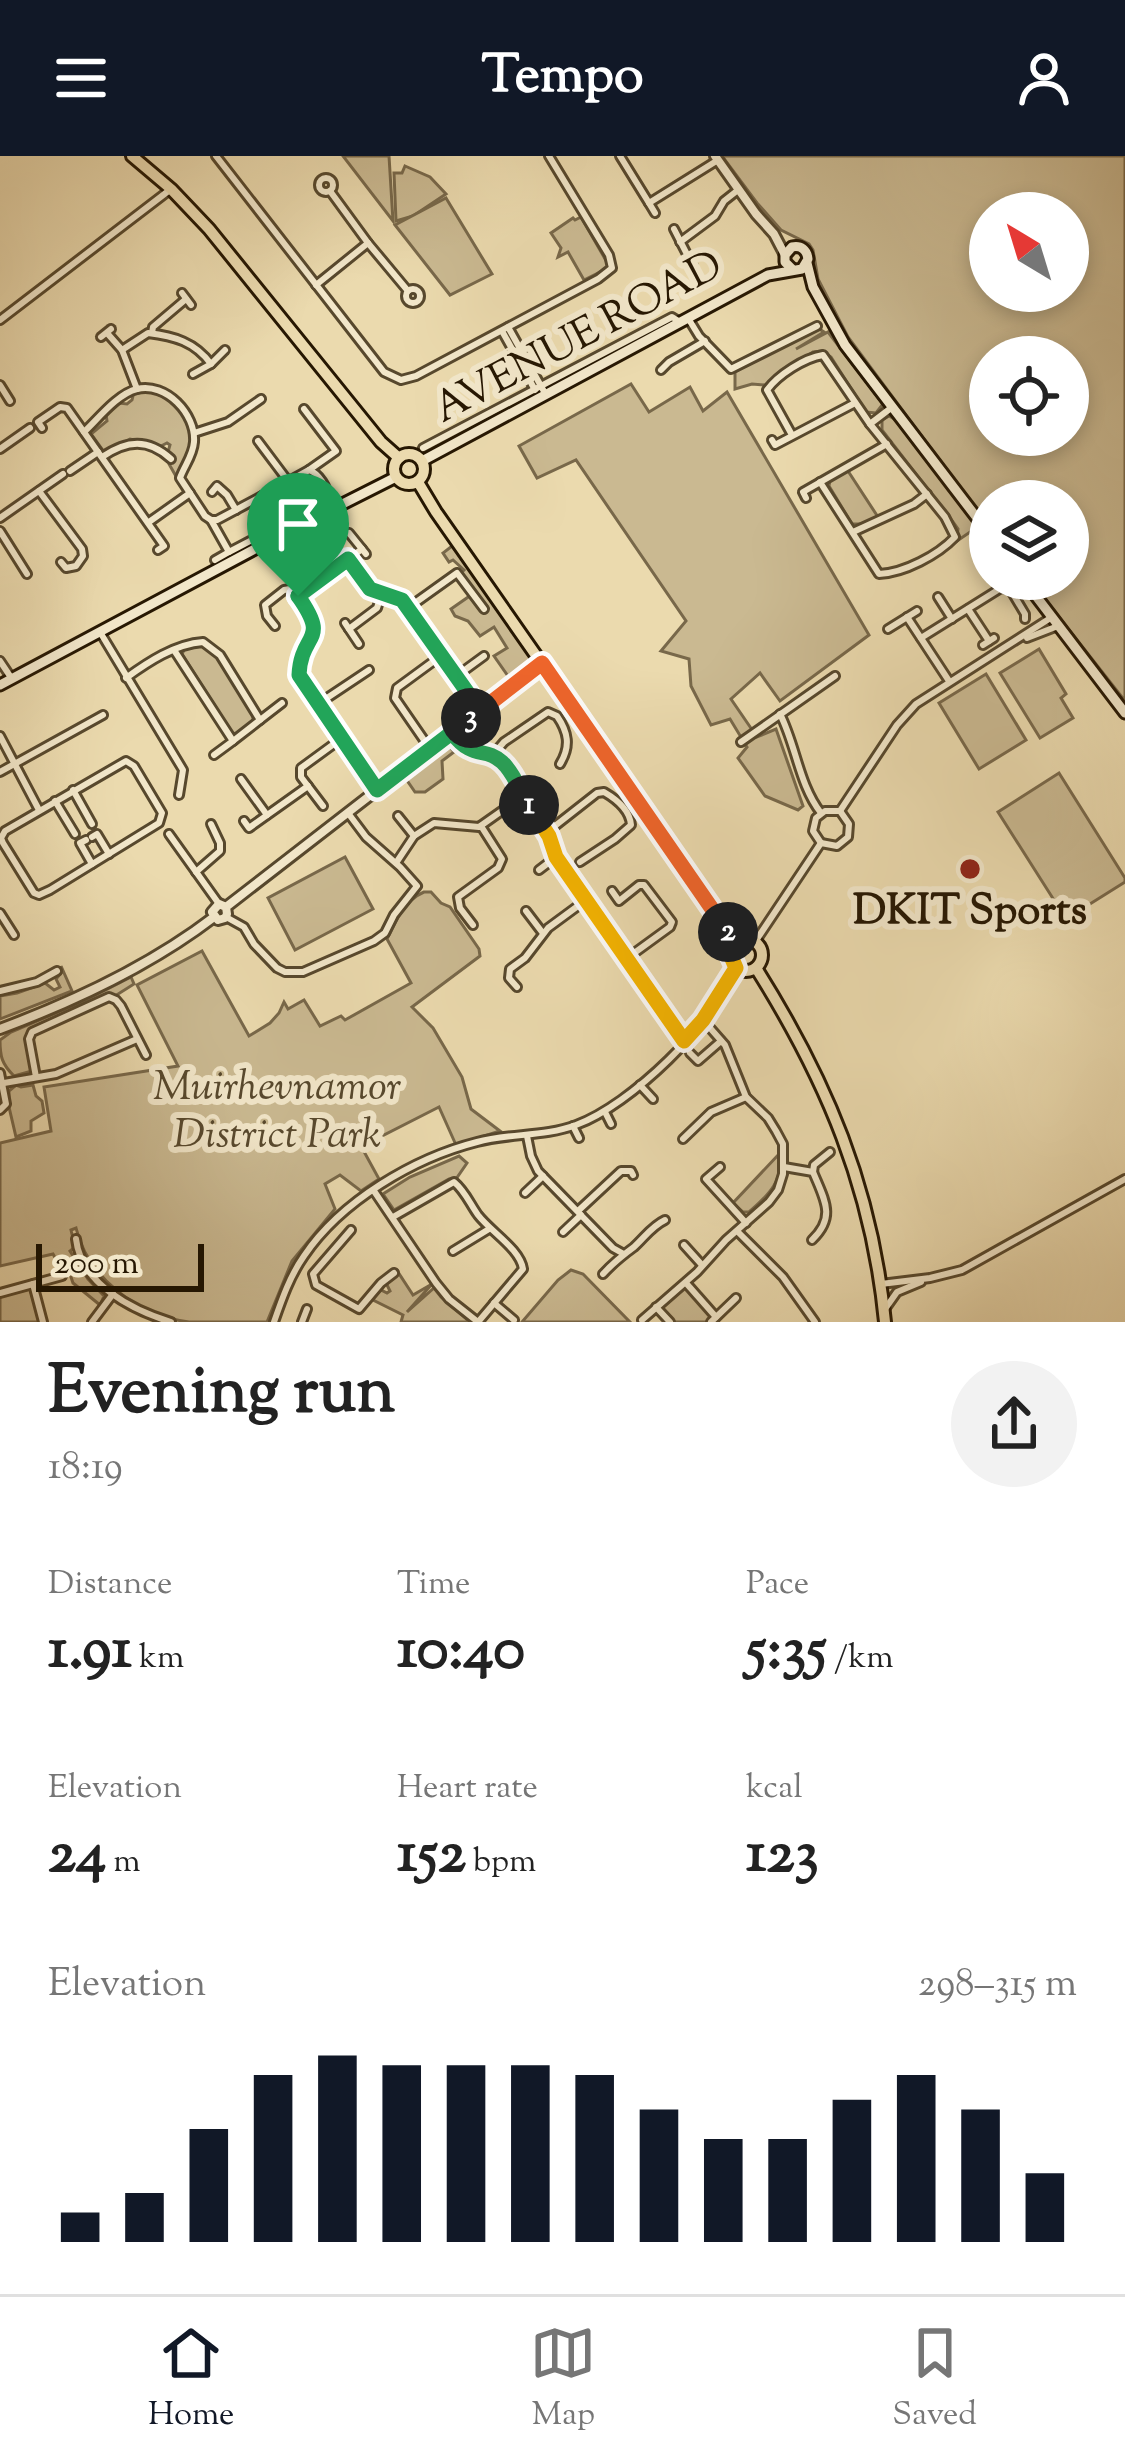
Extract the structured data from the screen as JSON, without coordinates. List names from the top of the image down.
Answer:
{
  "streets": {
    "main road": ["AVENUE ROAD"]
  },
  "parks": ["Muirhevnamor District Park"],
  "places": ["DKIT Sports"],
  "scale_bar": "200 m",
  "north": "top left",
  "page": {
    "header": "Tempo",
    "pins": ["3", "1", "2"],
    "scale": "200 m",
    "heading": ["Evening run", "18:19"],
    "stats": [
      ["Distance", "1.91 km"],
      ["Time", "10:40"],
      ["Pace", "5:35 /km"],
      ["Elevation", "24 m"],
      ["Heart rate", "152 bpm"],
      ["kcal", "123"]
    ],
    "chart": ["Elevation", "298–315 m"],
    "tabs": ["Home", "Map", "Saved"]
  }
}
